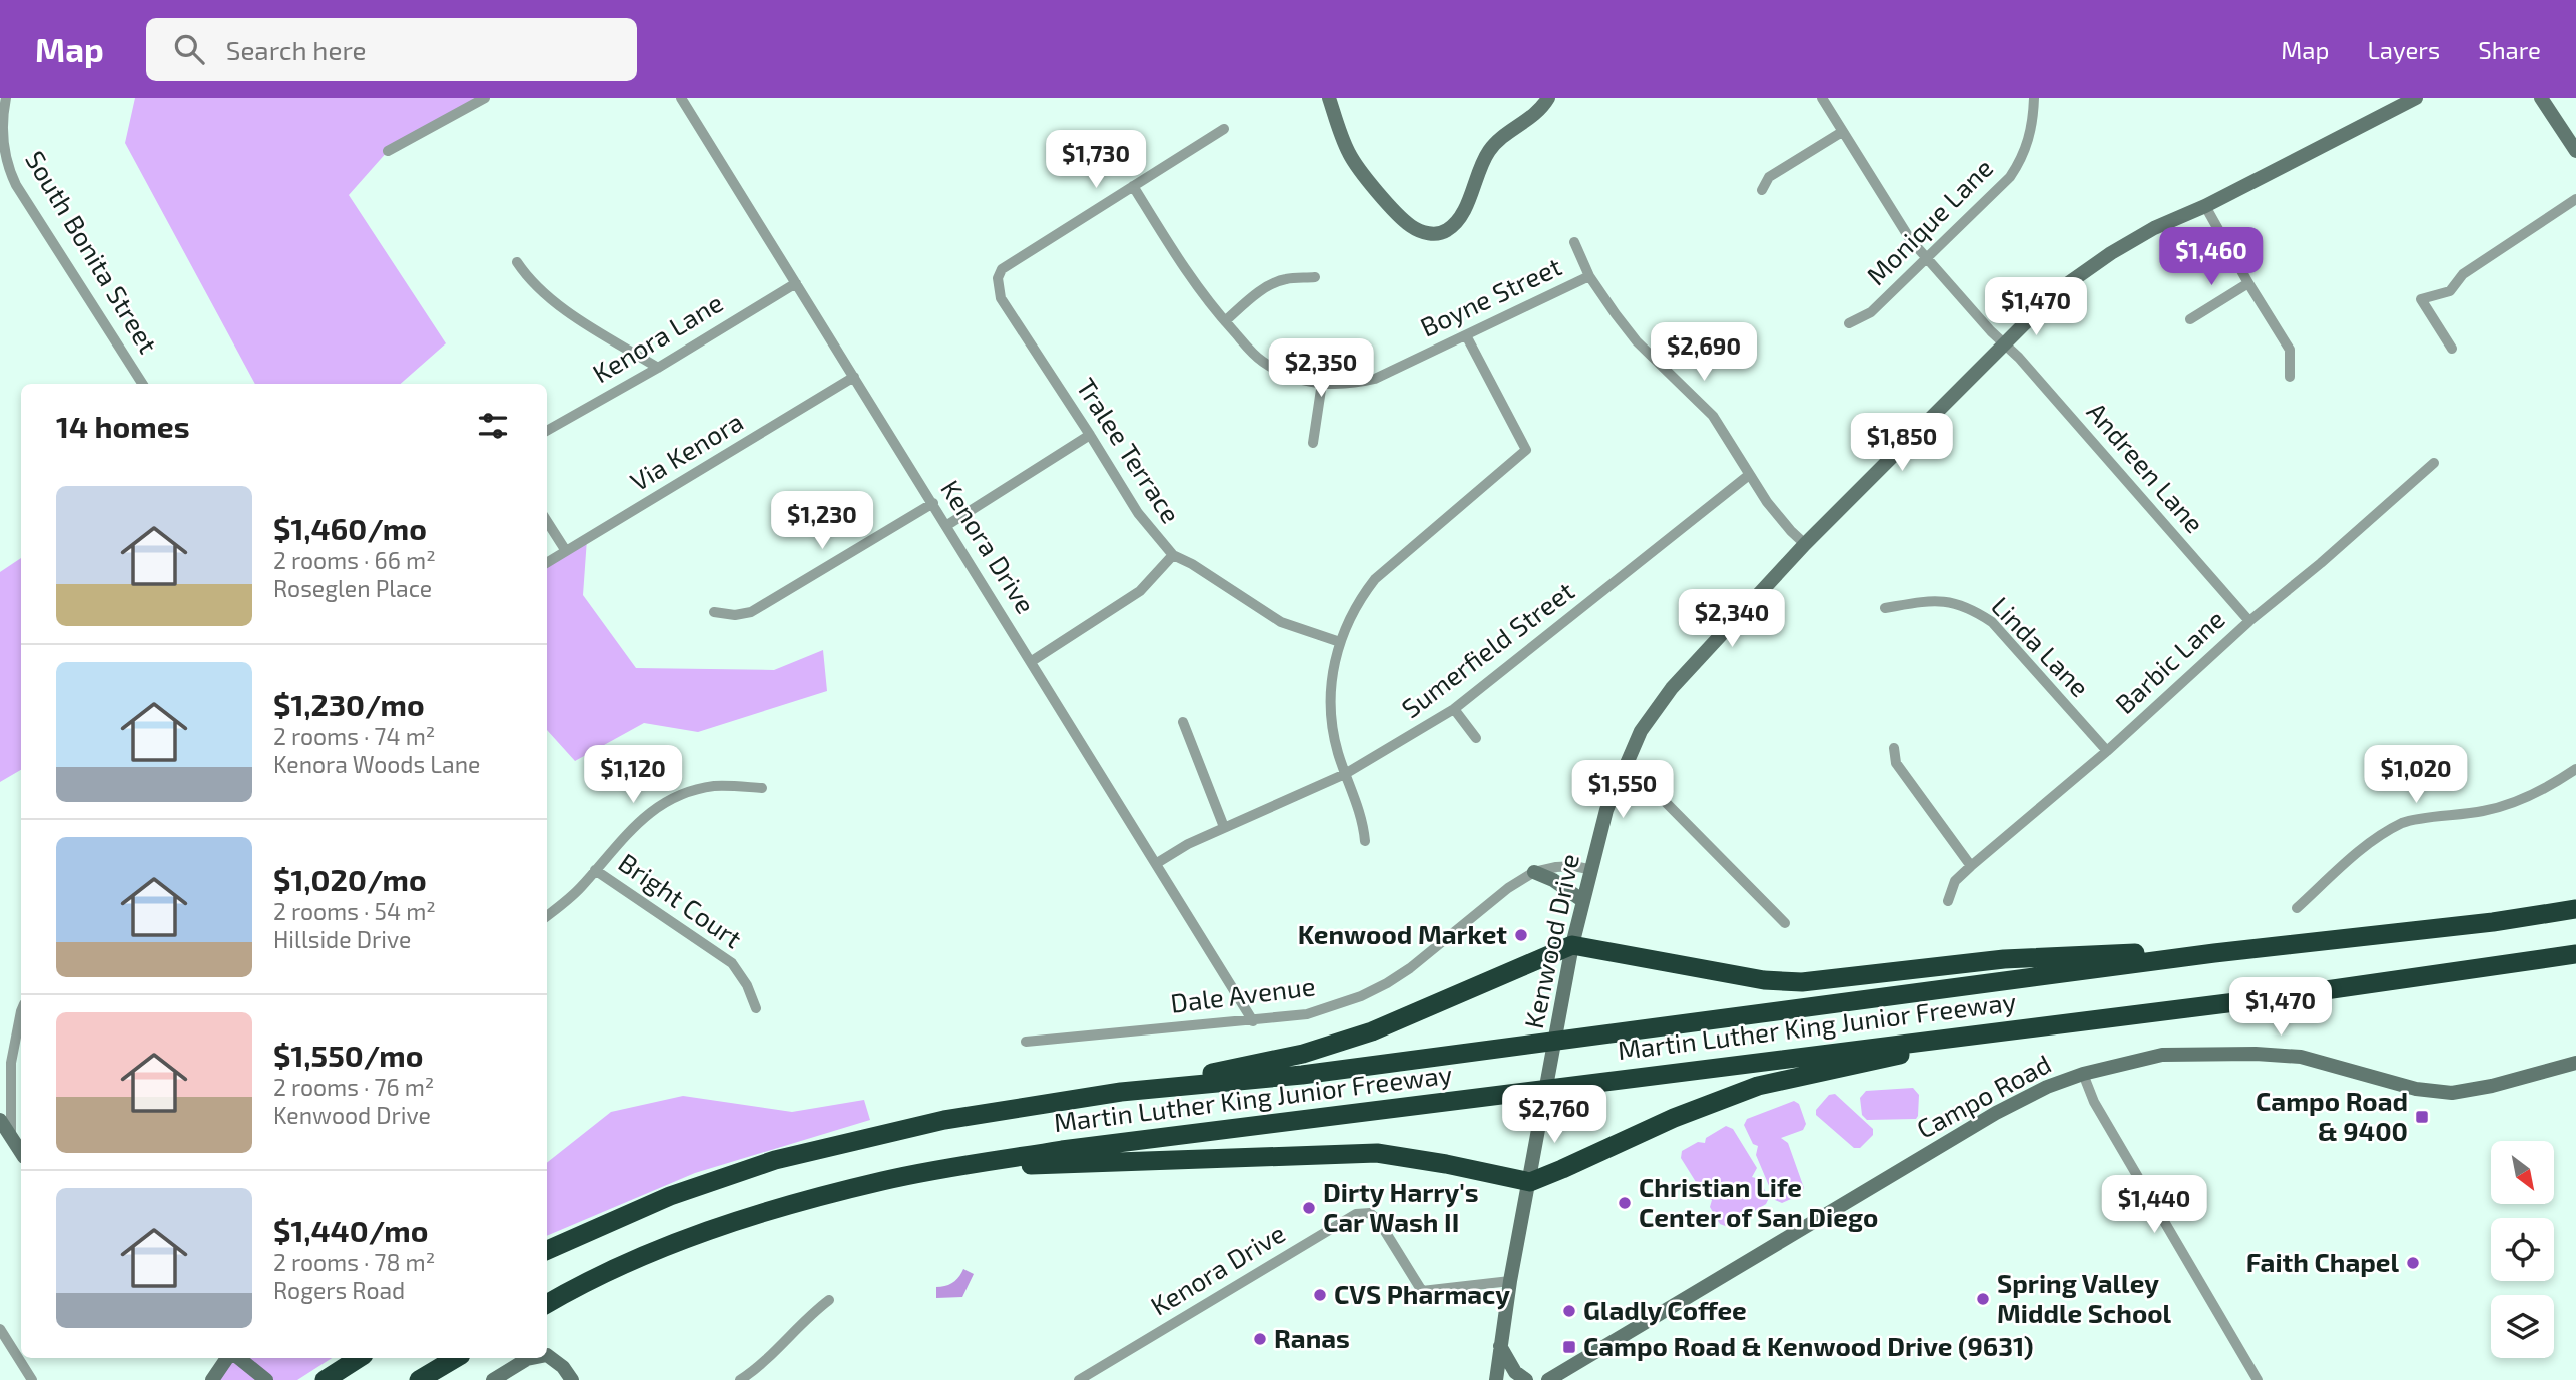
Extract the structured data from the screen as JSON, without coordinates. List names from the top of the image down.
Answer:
{
  "streets": {
    "highway": ["Martin Luther King Junior Freeway"],
    "main road": ["Kenwood Drive", "Campo Road"],
    "street": [
      "Monique Lane",
      "South Bonita Street",
      "Boyne Street",
      "Kenora Lane",
      "Tralee Terrace",
      "Via Kenora",
      "Andreen Lane",
      "Kenora Drive",
      "Linda Lane",
      "Sumerfield Street",
      "Barbic Lane",
      "Bright Court",
      "Dale Avenue"
    ]
  },
  "crossings": [
    ["Monique Lane", "Andreen Lane"],
    ["Boyne Street", "Tralee Terrace"],
    ["Kenora Lane", "Kenora Drive"],
    ["Via Kenora", "Kenora Drive"],
    ["Andreen Lane", "Barbic Lane"],
    ["Andreen Lane", "Kenwood Drive"],
    ["Kenora Drive", "Sumerfield Street"],
    ["Kenora Drive", "Kenwood Drive"],
    ["Kenora Drive", "Dale Avenue"],
    ["Linda Lane", "Barbic Lane"],
    ["Kenwood Drive", "Dale Avenue"]
  ],
  "places": {
    "other": [
      "Kenwood Market",
      "Christian Life Center of San Diego",
      "Dirty Harry's Car Wash II",
      "Faith Chapel",
      "CVS Pharmacy",
      "Spring Valley Middle School",
      "Gladly Coffee",
      "Ranas"
    ],
    "transit": ["Campo Road & 9400", "Campo Road & Kenwood Drive (9631)"]
  },
  "north": "bottom right",
  "page": {
    "header": "Map",
    "search": "Search here",
    "nav": ["Map", "Layers", "Share"],
    "price": [
      "$1,730",
      "$1,460",
      "$1,470",
      "$2,690",
      "$2,350",
      "$1,850",
      "$1,230",
      "$2,340",
      "$1,120",
      "$1,020",
      "$1,550",
      "$1,470",
      "$2,760",
      "$1,440"
    ],
    "heading": "14 homes",
    "list": [
      {
        "name": "$1,460/mo",
        "note": "2 rooms · 66 m² · Roseglen Place"
      },
      {
        "name": "$1,230/mo",
        "note": "2 rooms · 74 m² · Kenora Woods Lane"
      },
      {
        "name": "$1,020/mo",
        "note": "2 rooms · 54 m² · Hillside Drive"
      },
      {
        "name": "$1,550/mo",
        "note": "2 rooms · 76 m² · Kenwood Drive"
      },
      {
        "name": "$1,440/mo",
        "note": "2 rooms · 78 m² · Rogers Road"
      }
    ]
  }
}
